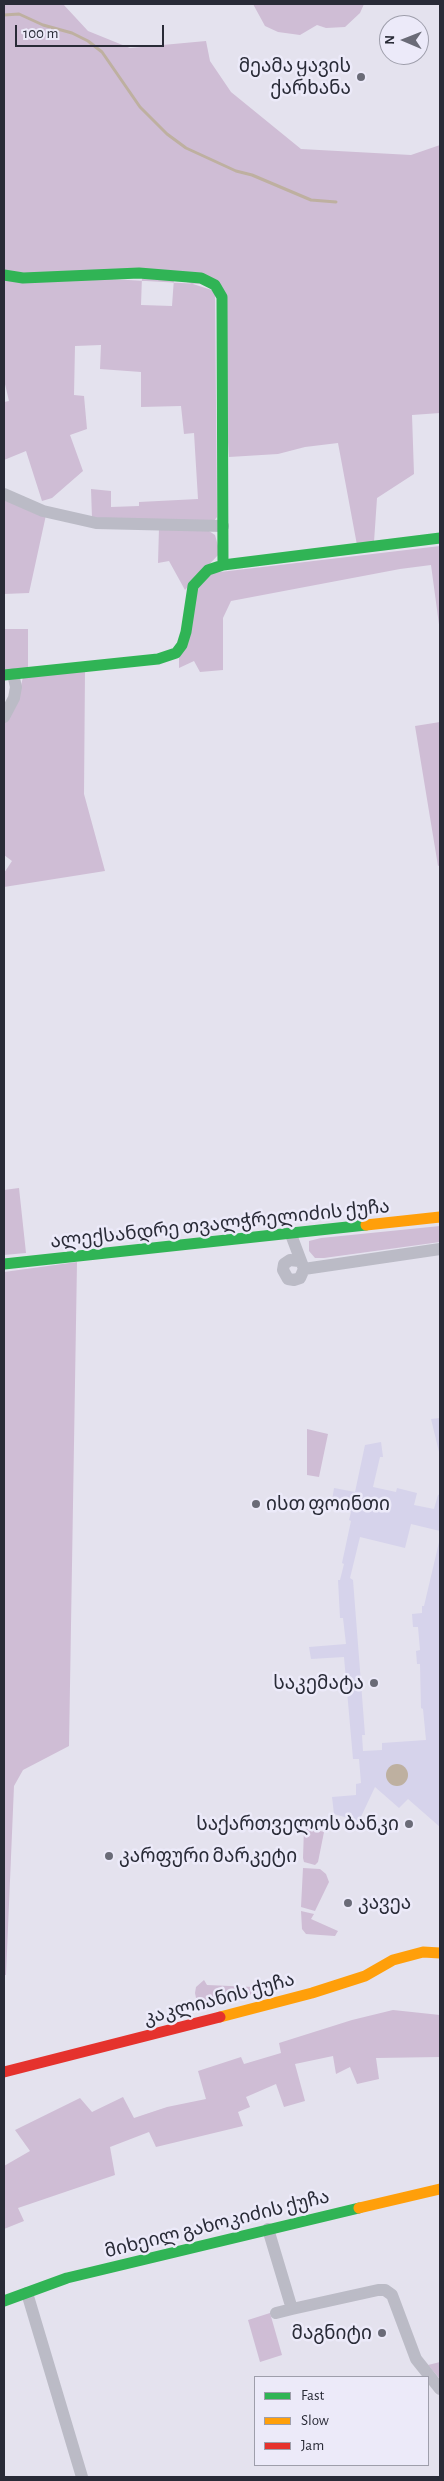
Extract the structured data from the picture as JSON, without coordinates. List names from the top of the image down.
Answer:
{
  "streets": {
    "street": ["ალექსანდრე თვალჭრელიძის ქუჩა", "კაკლიანის ქუჩა", "მიხეილ გახოკიძის ქუჩა"]
  },
  "places": [
    "მეამა ყავის ქარხანა",
    "ისთ ფოინთი",
    "საკემატა",
    "საქართველოს ბანკი",
    "კარფური მარკეტი",
    "კავეა",
    "მაგნიტი"
  ],
  "legend": ["Fast", "Slow", "Jam"],
  "scale_bar": "100 m",
  "north": "left"
}
